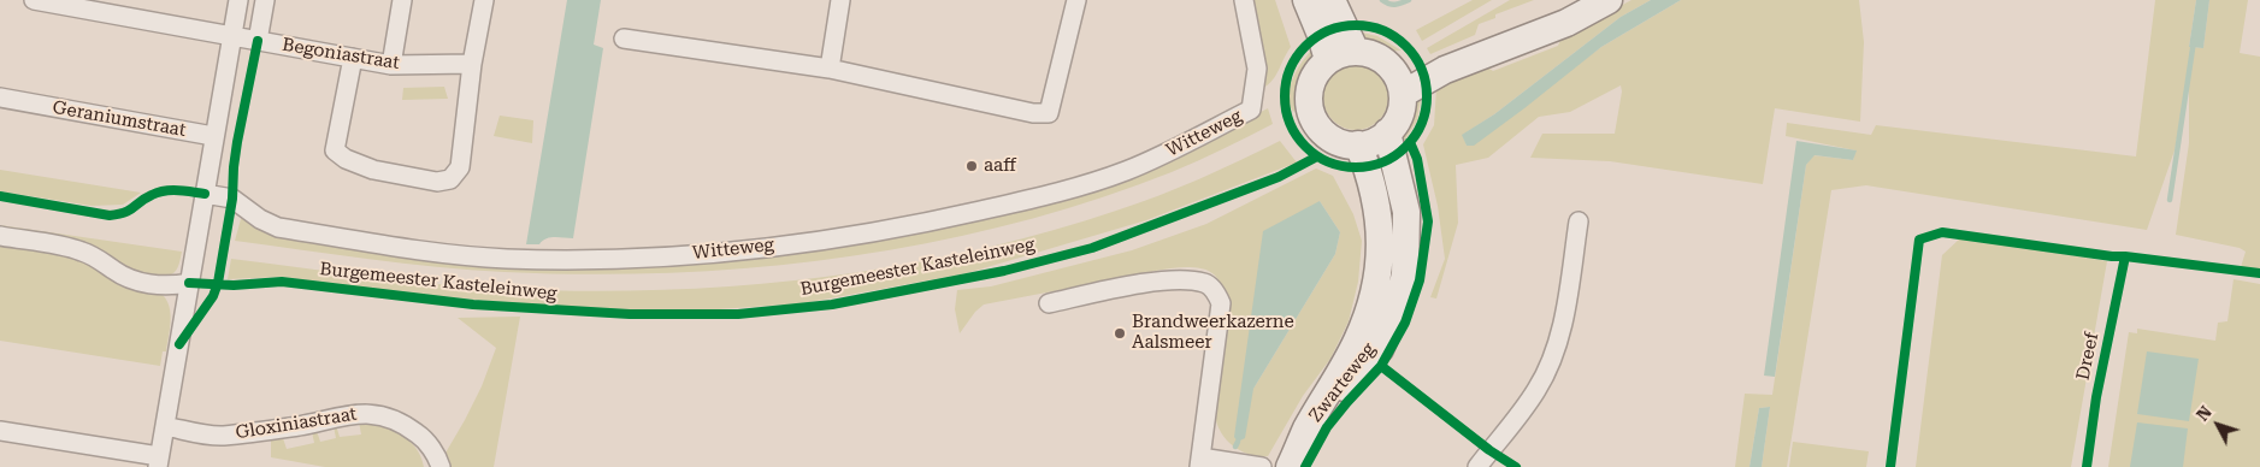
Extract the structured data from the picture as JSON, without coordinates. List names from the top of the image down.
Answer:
{
  "streets": {
    "main road": ["Zwarteweg"],
    "street": [
      "Begoniastraat",
      "Geraniumstraat",
      "Witteweg",
      "Gloxiniastraat"
    ],
    "cycle path": ["Burgemeester Kasteleinweg", "Dreef"]
  },
  "places": ["aaff", "Brandweerkazerne Aalsmeer"],
  "north": "top left"
}
